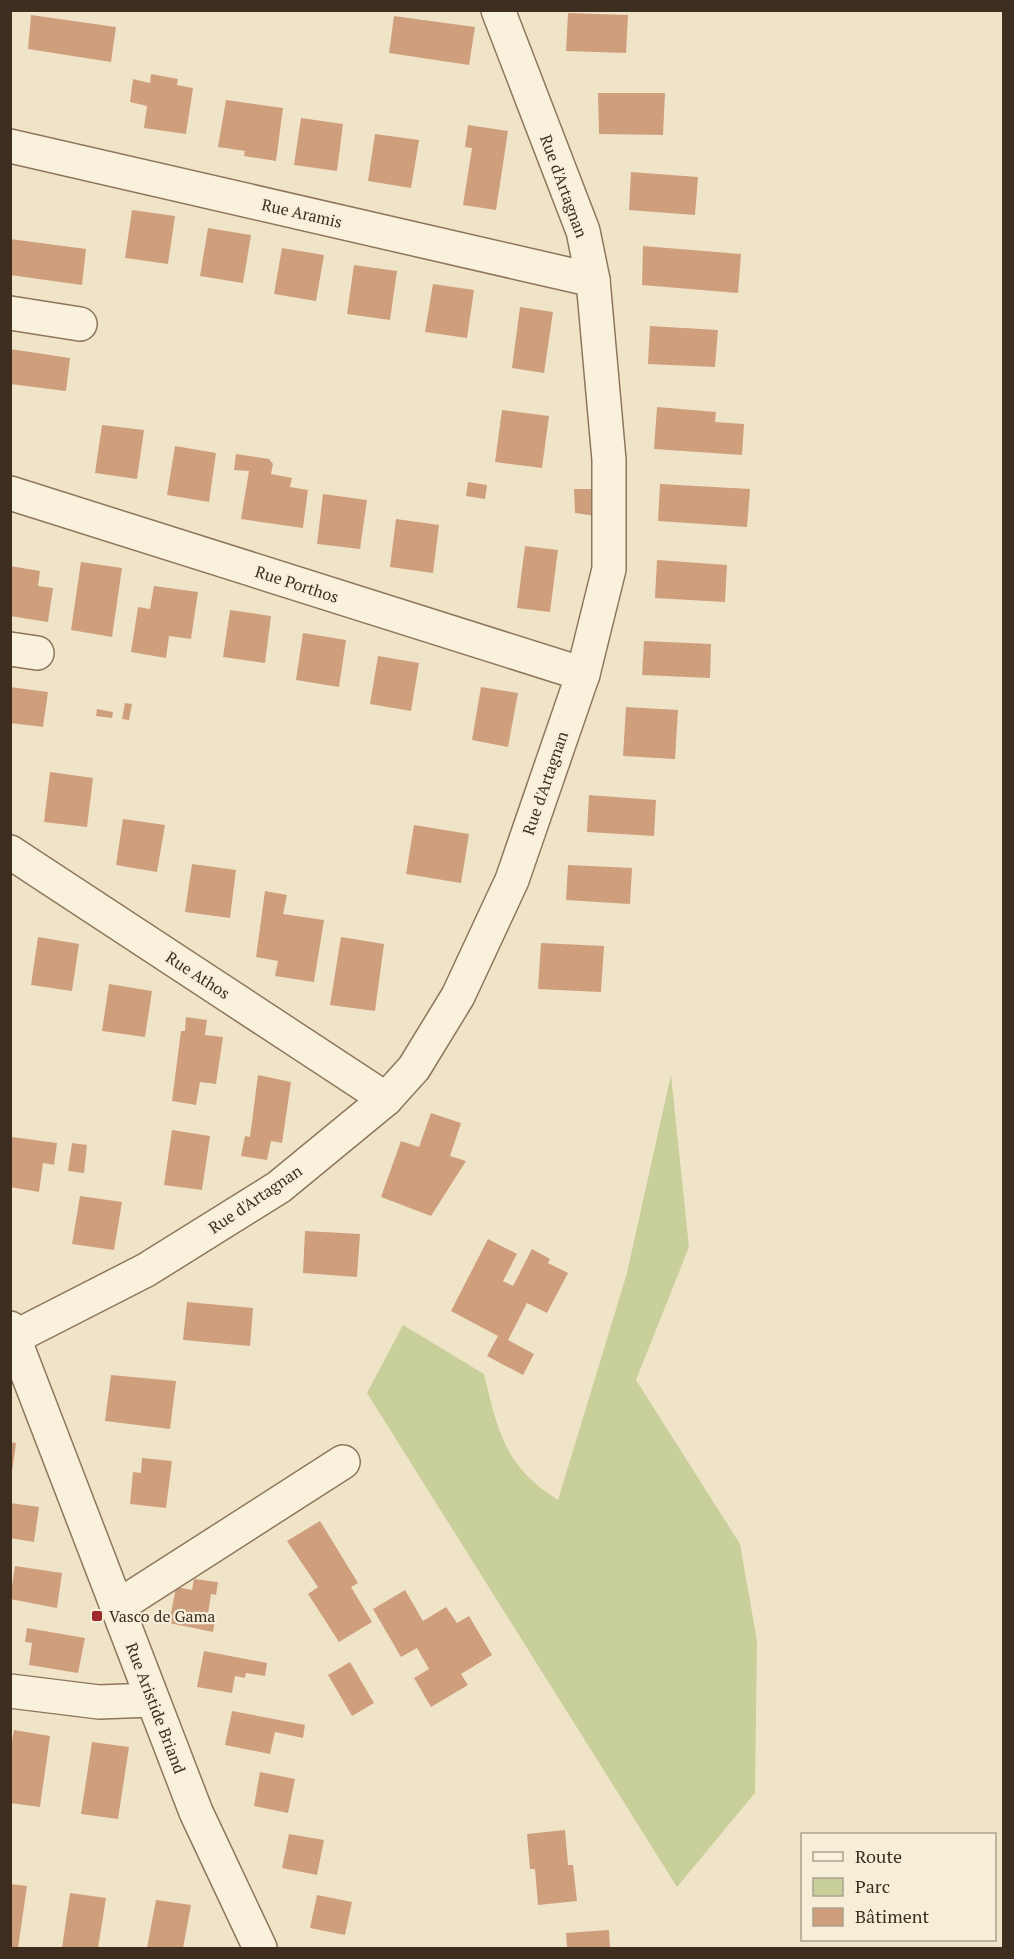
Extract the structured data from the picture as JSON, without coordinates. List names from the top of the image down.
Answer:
{
  "streets": {
    "street": [
      "Rue d'Artagnan",
      "Rue Aramis",
      "Rue Porthos",
      "Rue Athos",
      "Rue Aristide Briand"
    ]
  },
  "crossings": [
    ["Rue d'Artagnan", "Rue Aramis"],
    ["Rue d'Artagnan", "Rue Porthos"],
    ["Rue d'Artagnan", "Rue Athos"],
    ["Rue d'Artagnan", "Rue Aristide Briand"]
  ],
  "places": {
    "transit": ["Vasco de Gama"]
  },
  "legend": ["Route", "Parc", "Bâtiment"]
}
